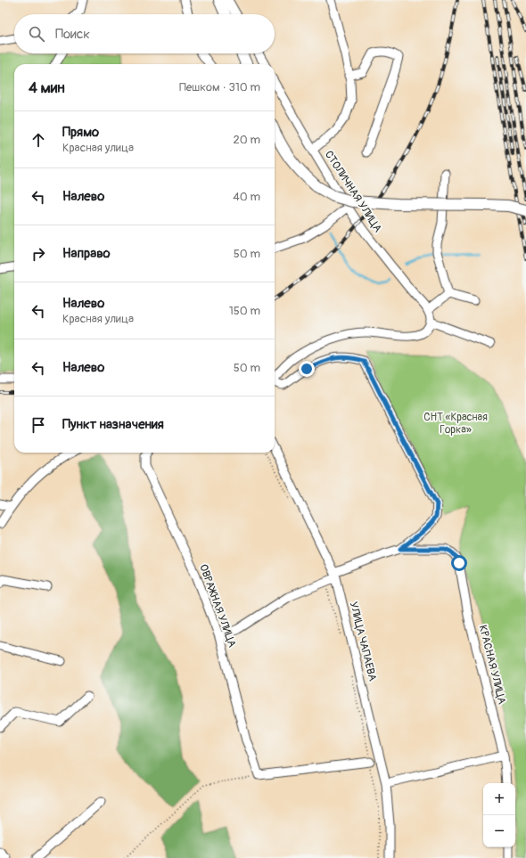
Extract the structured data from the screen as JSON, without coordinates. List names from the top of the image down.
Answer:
{
  "streets": {
    "street": [
      "СТОЛИЧНАЯ УЛИЦА",
      "ОВРАЖНАЯ УЛИЦА",
      "УЛИЦА ЧАПАЕВА",
      "КРАСНАЯ УЛИЦА"
    ]
  },
  "parks": ["СНТ «Красная Горка»"],
  "page": {
    "search": "Поиск",
    "heading": ["4 мин", "Пешком · 310 m"],
    "list": [
      ["Прямо", "Красная улица", "20 m"],
      ["Налево", "40 m"],
      ["Направо", "50 m"],
      ["Налево", "Красная улица", "150 m"],
      ["Налево", "50 m"],
      "Пункт назначения"
    ],
    "map_buttons": ["+", "−"]
  }
}
